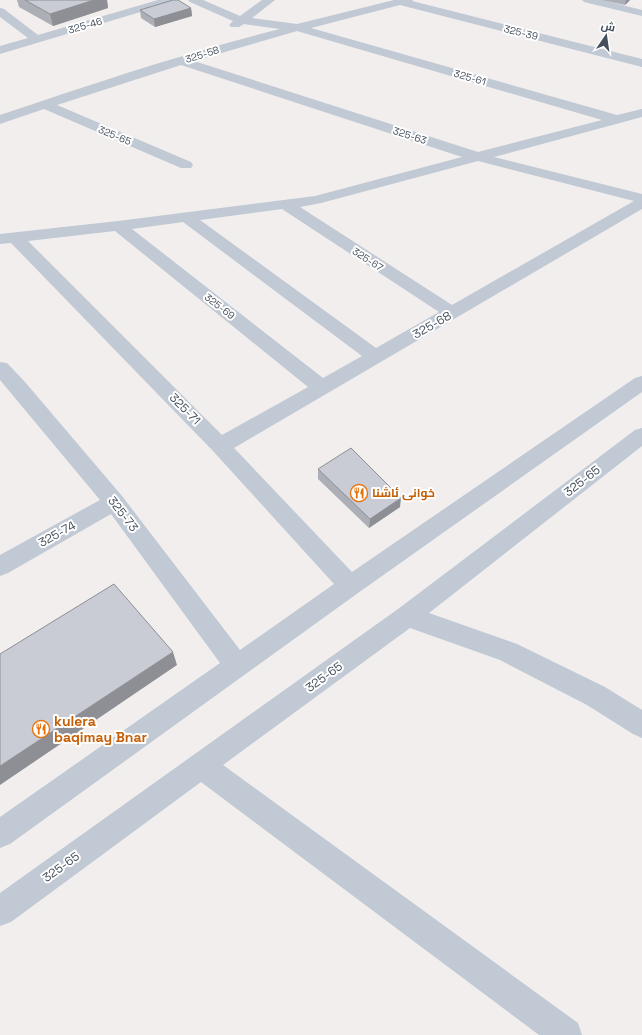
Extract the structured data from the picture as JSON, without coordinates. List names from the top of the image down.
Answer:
{
  "streets": {
    "street": [
      "325-46",
      "325-39",
      "325-58",
      "325-61",
      "325-65",
      "325-63",
      "325-67",
      "325-69",
      "325-68",
      "325-71",
      "325-73",
      "325-74"
    ]
  },
  "crossings": [
    ["325-39", "325-58"],
    ["325-58", "325-61"],
    ["325-58", "325-65"],
    ["325-58", "325-63"],
    ["325-67", "325-68"],
    ["325-69", "325-68"],
    ["325-68", "325-71"],
    ["325-73", "325-74"]
  ],
  "places": {
    "restaurant": ["خوانى ئاشنا", "kulera baqimay Bnar"]
  },
  "north": "top"
}
